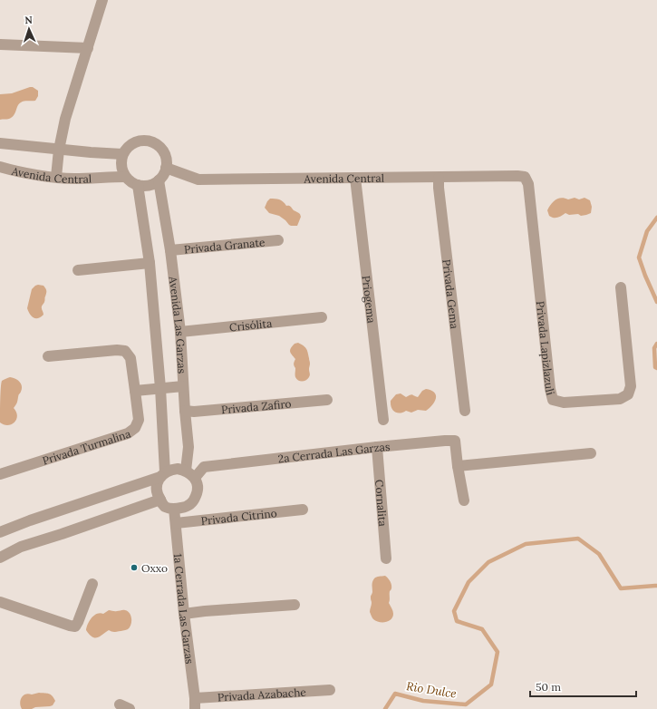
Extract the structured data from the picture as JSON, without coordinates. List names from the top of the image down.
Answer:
{
  "streets": {
    "street": [
      "Avenida Central",
      "Privada Granate",
      "Privada Gema",
      "Priogema",
      "Crisólita",
      "Avenida Las Garzas",
      "Privada Lapizlazuli",
      "Privada Zafiro",
      "Privada Turmalina",
      "2a Cerrada Las Garzas",
      "Cornalita",
      "Privada Citrino",
      "1a Cerrada Las Garzas",
      "Privada Azabache"
    ]
  },
  "crossings": [
    ["Avenida Central", "Privada Gema"],
    ["Avenida Central", "Priogema"],
    ["Avenida Central", "Avenida Las Garzas"],
    ["Avenida Central", "Privada Lapizlazuli"],
    ["Privada Granate", "Avenida Las Garzas"],
    ["Crisólita", "Avenida Las Garzas"],
    ["Avenida Las Garzas", "Privada Zafiro"],
    ["Avenida Las Garzas", "2a Cerrada Las Garzas"],
    ["Avenida Las Garzas", "1a Cerrada Las Garzas"],
    ["2a Cerrada Las Garzas", "Cornalita"],
    ["2a Cerrada Las Garzas", "1a Cerrada Las Garzas"],
    ["Privada Citrino", "1a Cerrada Las Garzas"],
    ["1a Cerrada Las Garzas", "Privada Azabache"]
  ],
  "water": ["Rio Dulce"],
  "places": ["Oxxo"],
  "scale_bar": "50 m",
  "north": "top"
}
